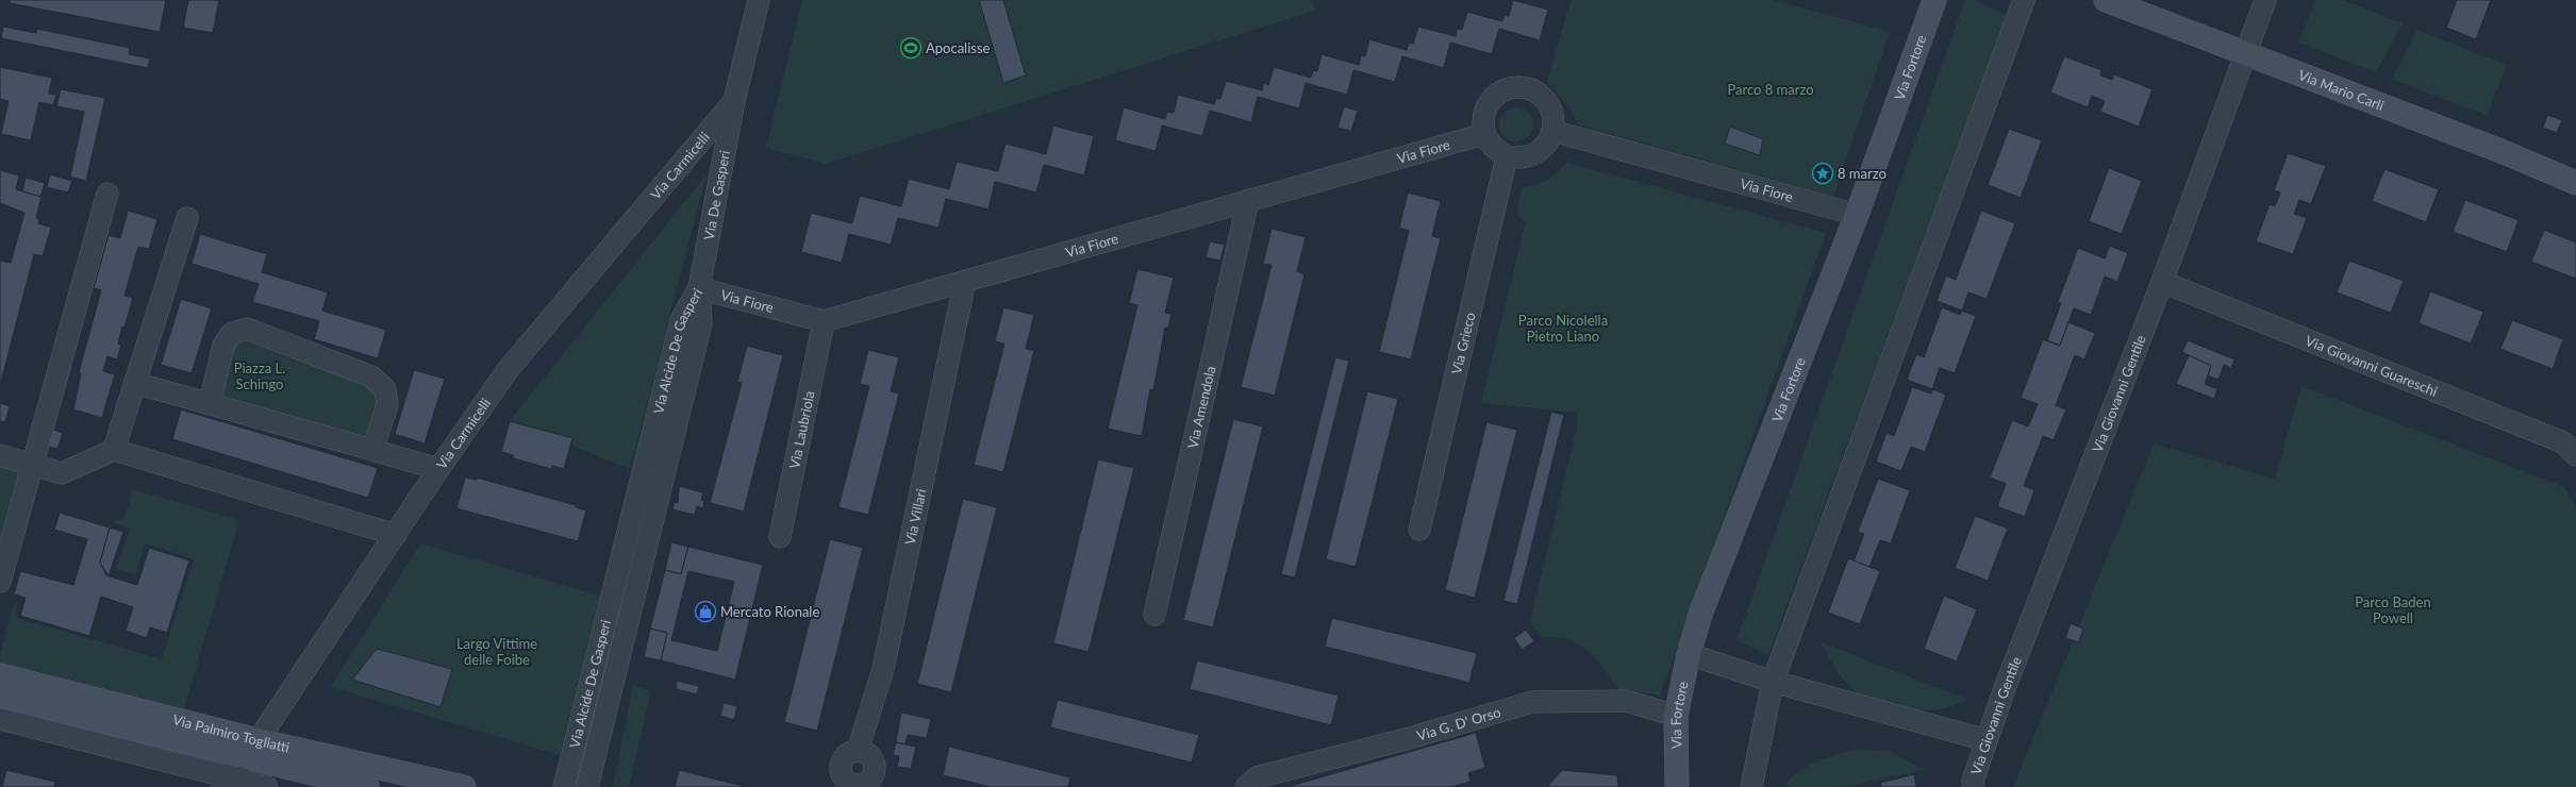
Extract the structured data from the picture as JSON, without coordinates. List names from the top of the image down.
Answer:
{
  "streets": {
    "street": [
      "Via Fortore",
      "Via Mario Carli",
      "Via Fiore",
      "Via Carmicelli",
      "Via De Gasperi",
      "Via Grieco",
      "Via Alcide De Gasperi",
      "Via Giovanni Guareschi",
      "Via Giovanni Gentile",
      "Via Amendola",
      "Via Laubriola",
      "Via Villari",
      "Via G. D' Orso",
      "Via Palmiro Togliatti"
    ]
  },
  "crossings": [
    ["Via Fortore", "Via Fiore"],
    ["Via Fortore", "Via G. D' Orso"],
    ["Via Mario Carli", "Via Giovanni Gentile"],
    ["Via Fiore", "Via De Gasperi"],
    ["Via Fiore", "Via Grieco"],
    ["Via Fiore", "Via Alcide De Gasperi"],
    ["Via Fiore", "Via Amendola"],
    ["Via Fiore", "Via Laubriola"],
    ["Via Fiore", "Via Villari"],
    ["Via Carmicelli", "Via De Gasperi"],
    ["Via Carmicelli", "Via Palmiro Togliatti"],
    ["Via De Gasperi", "Via Alcide De Gasperi"],
    ["Via Giovanni Guareschi", "Via Giovanni Gentile"]
  ],
  "parks": [
    "Parco 8 marzo",
    "Parco Nicolella Pietro Liano",
    "Piazza L. Schingo",
    "Parco Baden Powell",
    "Largo Vittime delle Foibe"
  ],
  "places": {
    "sports": ["Apocalisse"],
    "place": ["8 marzo"],
    "shop": ["Mercato Rionale"]
  }
}
